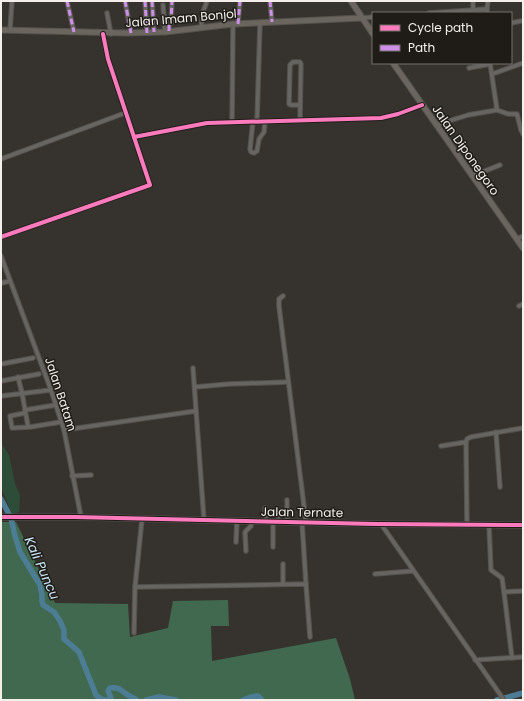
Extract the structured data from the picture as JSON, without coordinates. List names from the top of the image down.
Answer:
{
  "streets": {
    "main road": ["Jalan Imam Bonjol", "Jalan Diponegoro", "Jalan Ternate"],
    "street": ["Jalan Batam"]
  },
  "crossings": [
    ["Jalan Batam", "Jalan Ternate"]
  ],
  "water": ["Kali Puncu"],
  "legend": ["Cycle path", "Path"]
}
